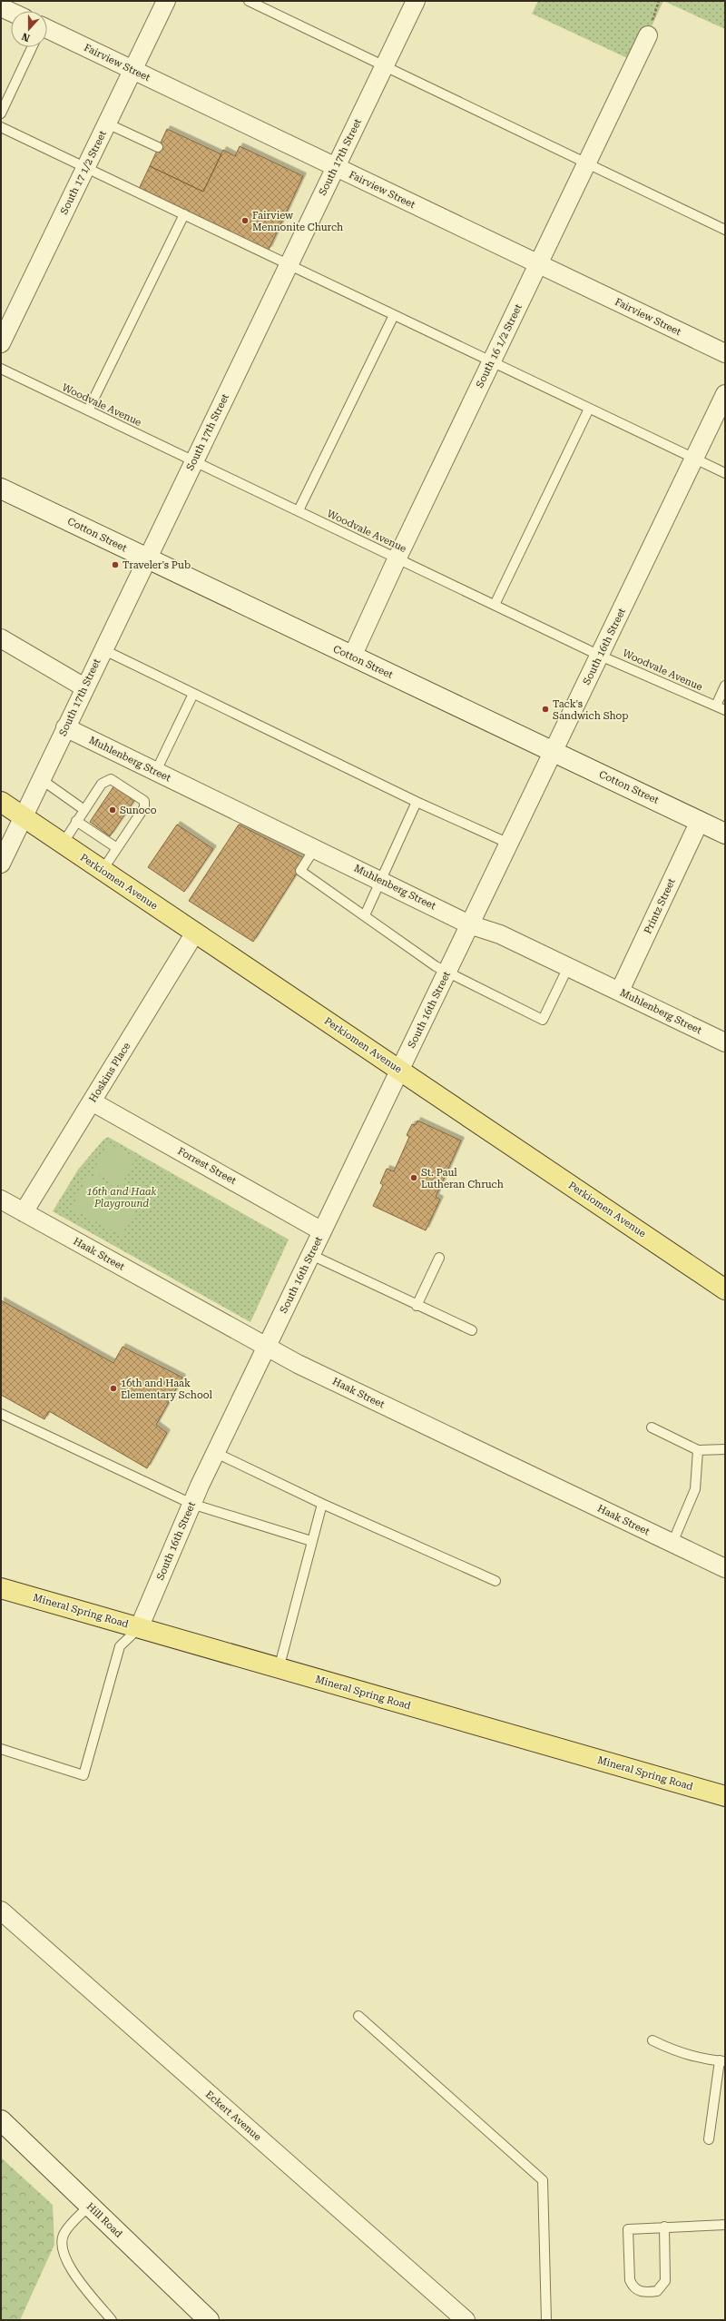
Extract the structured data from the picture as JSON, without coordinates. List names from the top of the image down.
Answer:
{
  "streets": {
    "main road": ["Perkiomen Avenue", "Mineral Spring Road"],
    "street": [
      "Fairview Street",
      "South 17th Street",
      "South 17 1/2 Street",
      "South 16 1/2 Street",
      "Cotton Street",
      "South 16th Street",
      "Muhlenberg Street",
      "Printz Street",
      "Hoskins Place",
      "Forrest Street",
      "Haak Street",
      "Eckert Avenue",
      "Hill Road"
    ],
    "lane": ["Woodvale Avenue"]
  },
  "crossings": [
    ["Fairview Street", "South 17th Street"],
    ["Fairview Street", "South 17 1/2 Street"],
    ["Fairview Street", "South 16 1/2 Street"],
    ["South 17th Street", "Woodvale Avenue"],
    ["South 17th Street", "Cotton Street"],
    ["South 17th Street", "Muhlenberg Street"],
    ["South 17th Street", "Perkiomen Avenue"],
    ["South 16 1/2 Street", "Woodvale Avenue"],
    ["South 16 1/2 Street", "Cotton Street"],
    ["Woodvale Avenue", "South 16th Street"],
    ["Cotton Street", "South 16th Street"],
    ["Cotton Street", "Printz Street"],
    ["South 16th Street", "Muhlenberg Street"],
    ["South 16th Street", "Perkiomen Avenue"],
    ["South 16th Street", "Forrest Street"],
    ["South 16th Street", "Haak Street"],
    ["South 16th Street", "Mineral Spring Road"],
    ["Muhlenberg Street", "Printz Street"],
    ["Perkiomen Avenue", "Hoskins Place"],
    ["Hoskins Place", "Forrest Street"],
    ["Hoskins Place", "Haak Street"]
  ],
  "parks": ["16th and Haak Playground"],
  "places": [
    "Fairview Mennonite Church",
    "Traveler's Pub",
    "Tack's Sandwich Shop",
    "Sunoco",
    "St. Paul Lutheran Chruch",
    "16th and Haak Elementary School"
  ],
  "north": "bottom"
}
